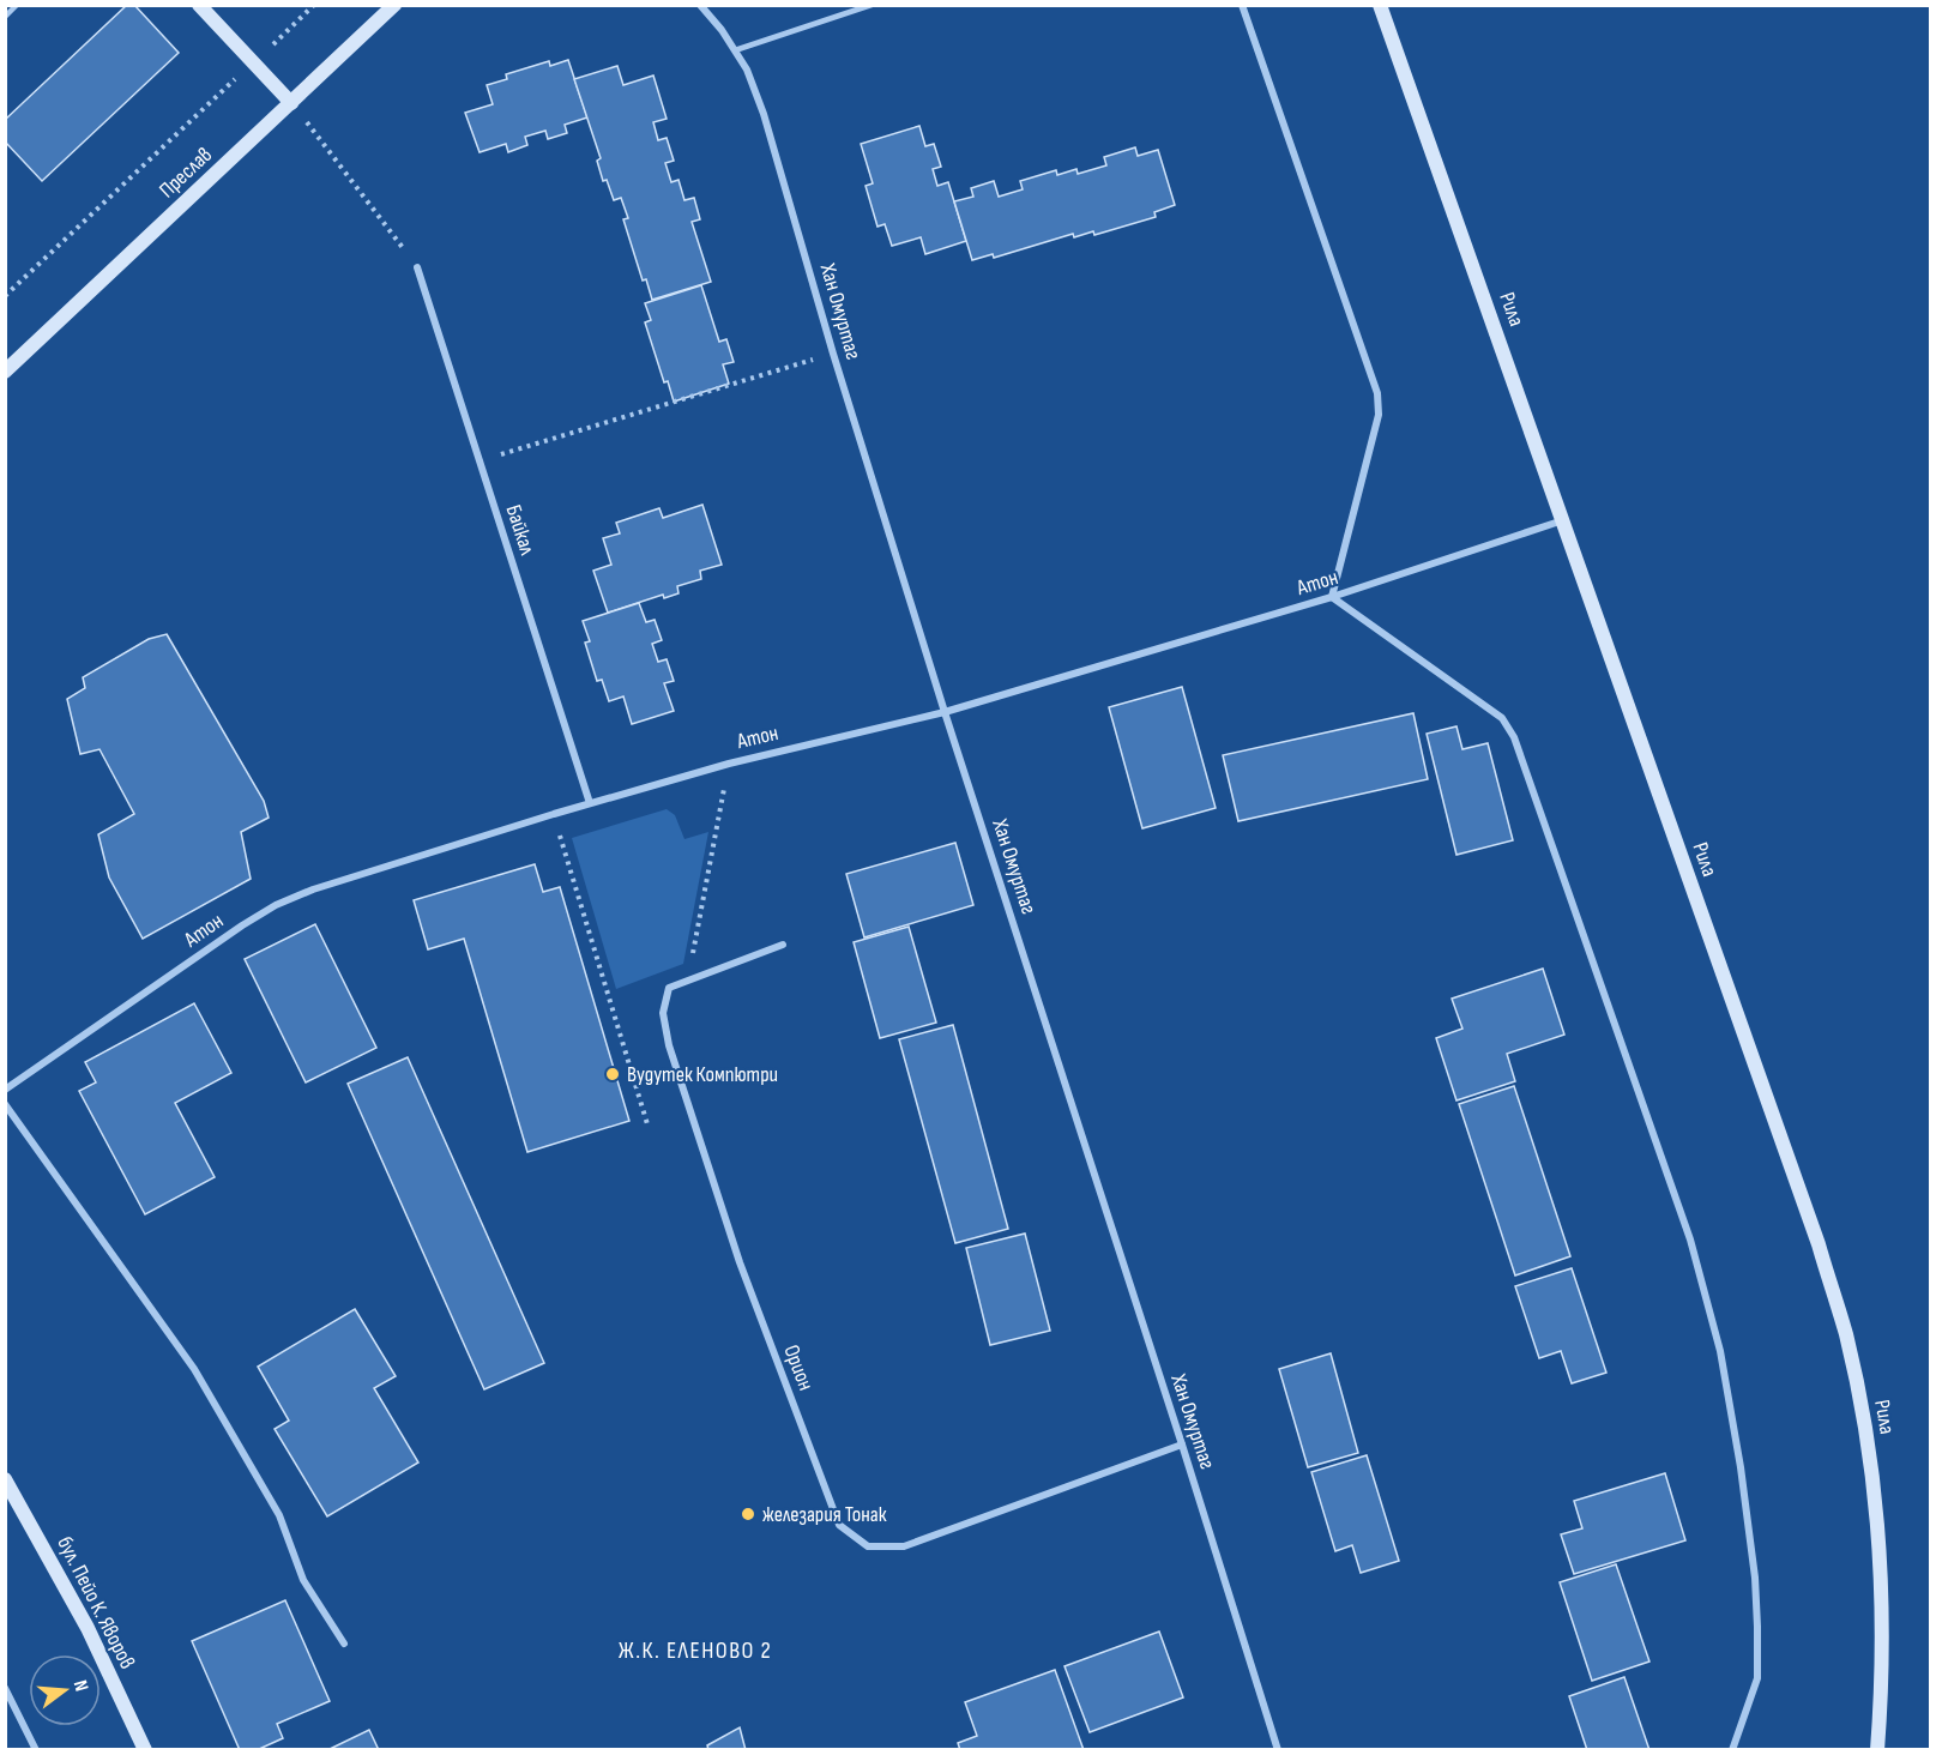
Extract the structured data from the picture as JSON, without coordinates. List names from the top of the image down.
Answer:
{
  "streets": {
    "street": [
      "Преслав",
      "Рила",
      "Хан Омуртаг",
      "Байкал",
      "Атон",
      "Орион",
      "бул. Пейо К. Яворов"
    ]
  },
  "crossings": [
    ["Рила", "Атон"],
    ["Хан Омуртаг", "Атон"],
    ["Хан Омуртаг", "Орион"],
    ["Байкал", "Атон"]
  ],
  "districts": ["Ж.К. ЕЛЕНОВО 2"],
  "places": ["Вудутек Компютри", "железария Тонак"],
  "north": "right"
}
